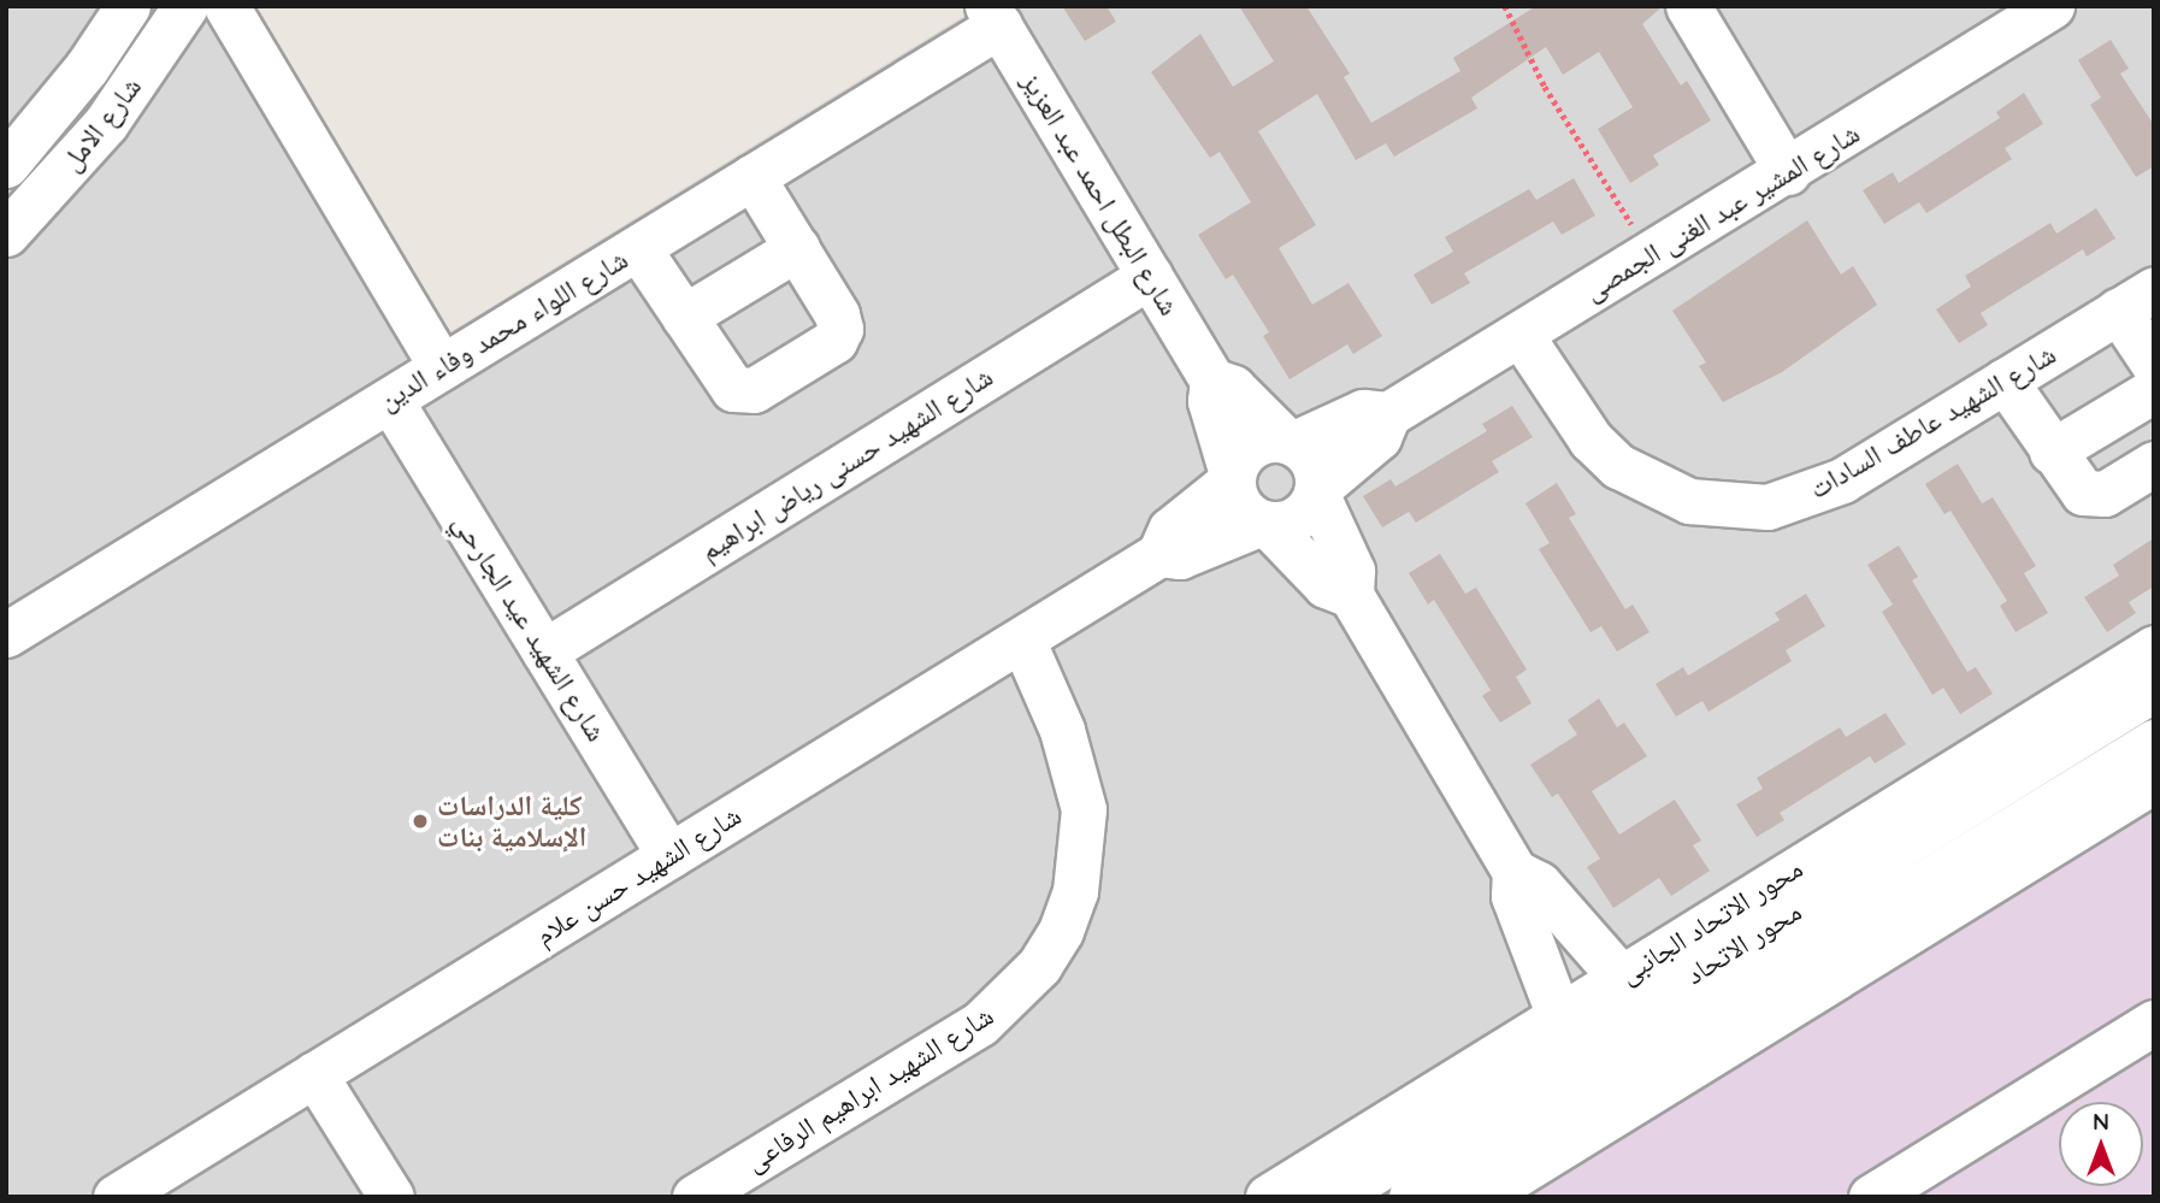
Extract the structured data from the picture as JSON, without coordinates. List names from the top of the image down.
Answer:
{
  "streets": {
    "street": [
      "شارع الامل",
      "شارع البطل احمد عبد العزيز",
      "شارع المشير عبد الغنى الجمصى",
      "شارع اللواء محمد وفاء الدين",
      "شارع الشهيد عاطف السادات",
      "شارع الشهيد حسنى رياض ابراهيم",
      "شارع الشهيد عيد الجارحي",
      "شارع الشهيد حسن علام",
      "محور الاتحاد الجانبى",
      "محور الاتحاد",
      "شارع الشهيد ابراهيم الرفاعى"
    ]
  },
  "crossings": [
    ["شارع البطل احمد عبد العزيز", "شارع المشير عبد الغنى الجمصى"],
    ["شارع البطل احمد عبد العزيز", "شارع اللواء محمد وفاء الدين"],
    ["شارع البطل احمد عبد العزيز", "شارع الشهيد حسنى رياض ابراهيم"],
    ["شارع البطل احمد عبد العزيز", "شارع الشهيد حسن علام"],
    ["شارع المشير عبد الغنى الجمصى", "شارع الشهيد عاطف السادات"],
    ["شارع المشير عبد الغنى الجمصى", "شارع الشهيد حسن علام"],
    ["شارع اللواء محمد وفاء الدين", "شارع الشهيد عيد الجارحي"],
    ["شارع الشهيد حسنى رياض ابراهيم", "شارع الشهيد عيد الجارحي"],
    ["شارع الشهيد عيد الجارحي", "شارع الشهيد حسن علام"],
    ["شارع الشهيد حسن علام", "شارع الشهيد ابراهيم الرفاعى"],
    ["محور الاتحاد الجانبى", "محور الاتحاد"]
  ],
  "places": ["كلية الدراسات الإسلامية بنات"],
  "north": "top"
}
